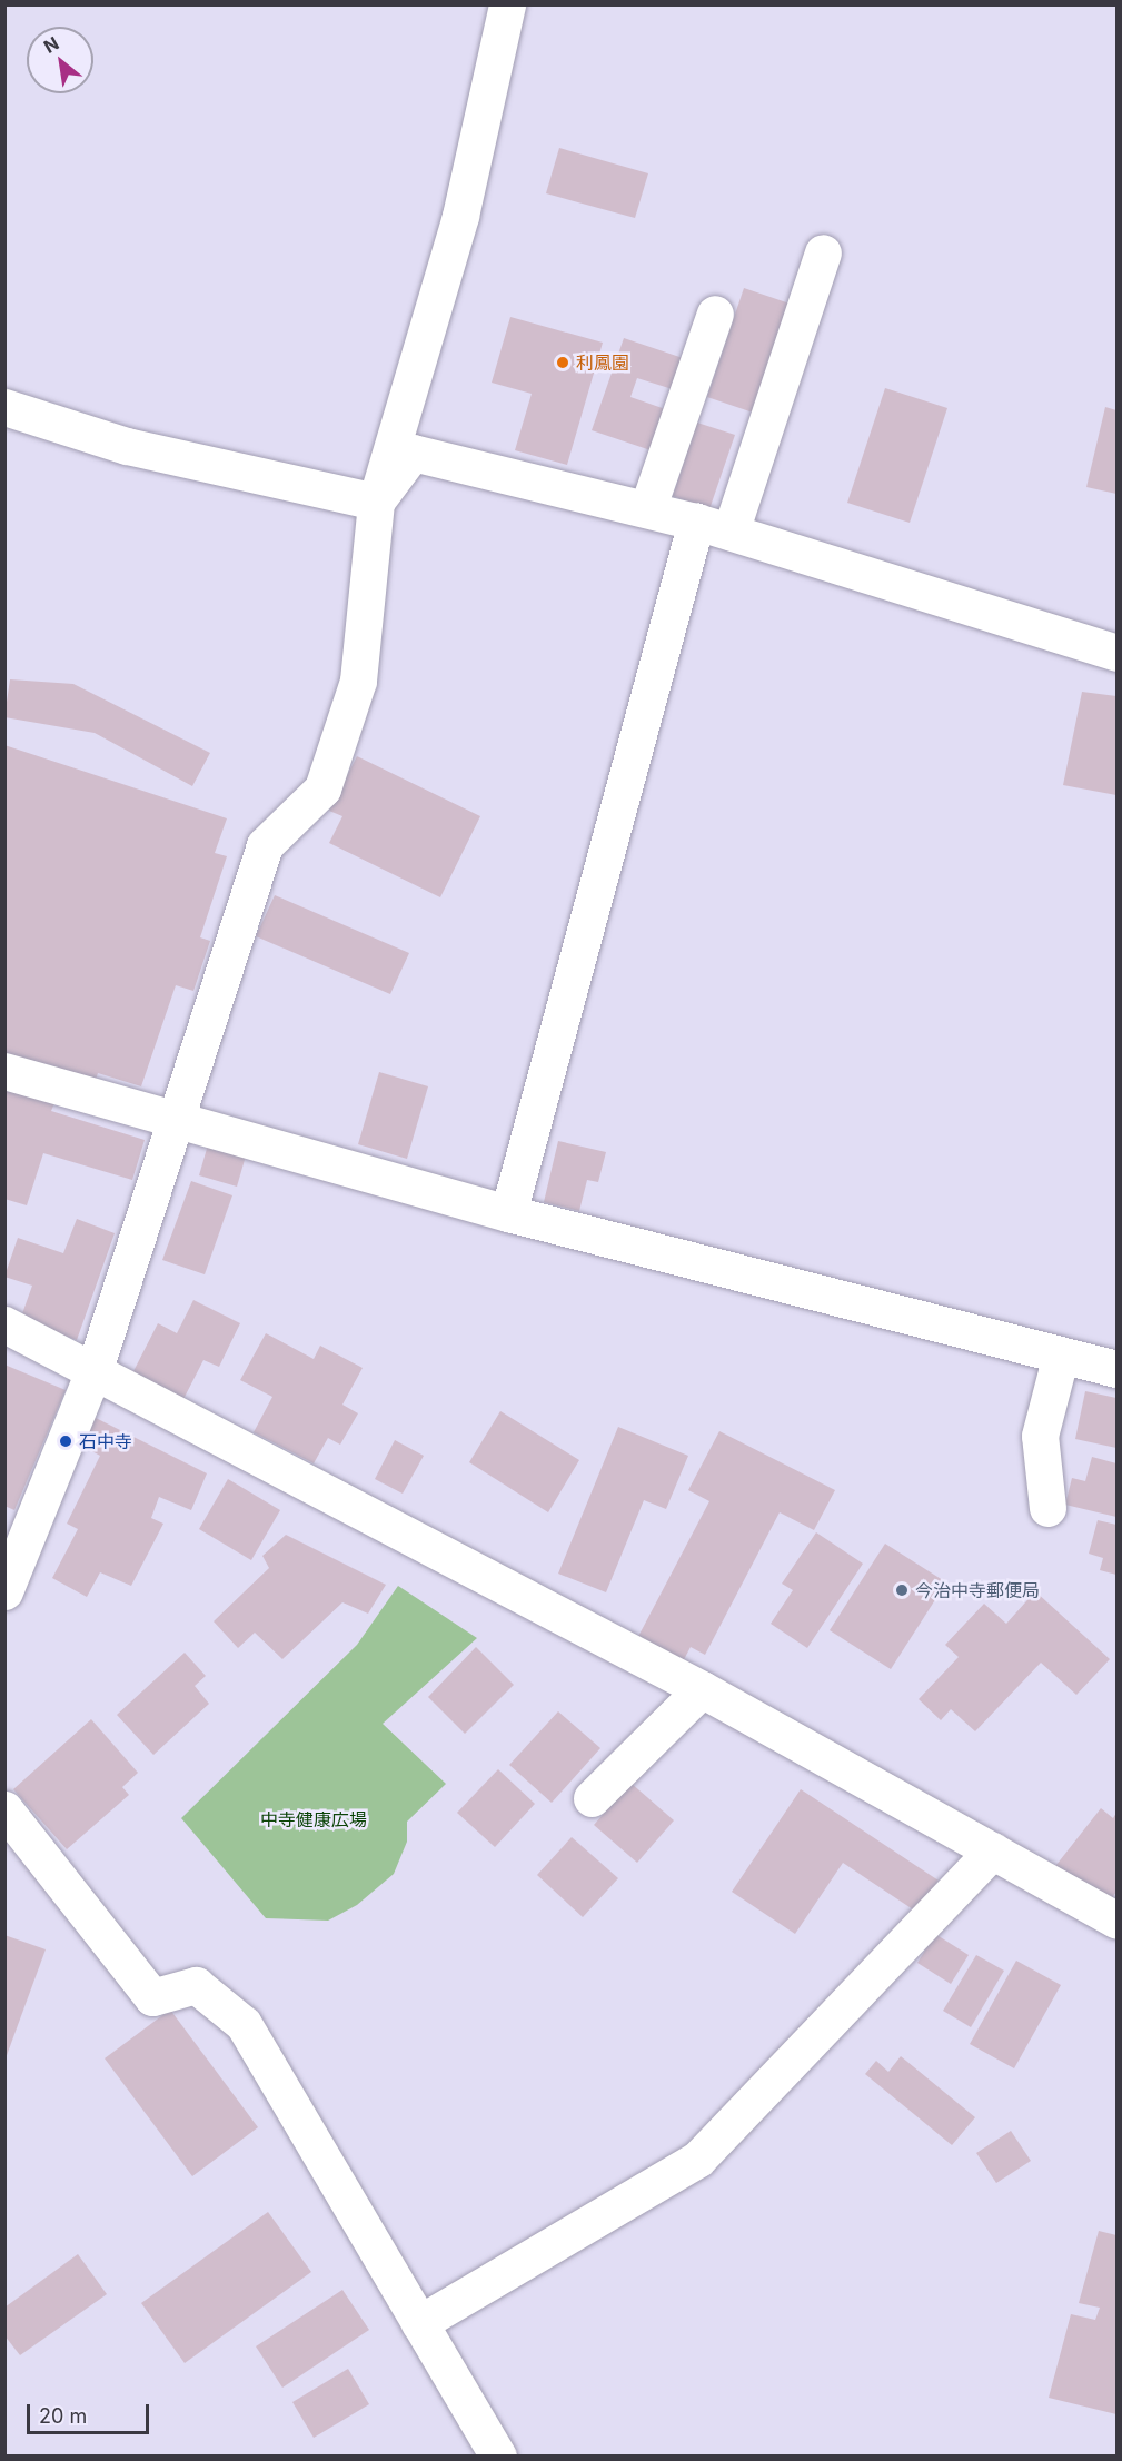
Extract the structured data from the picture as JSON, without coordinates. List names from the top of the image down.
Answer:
{
  "parks": ["中寺健康広場"],
  "places": ["利鳳園", "石中寺", "今治中寺郵便局"],
  "scale_bar": "20 m",
  "north": "top left"
}
